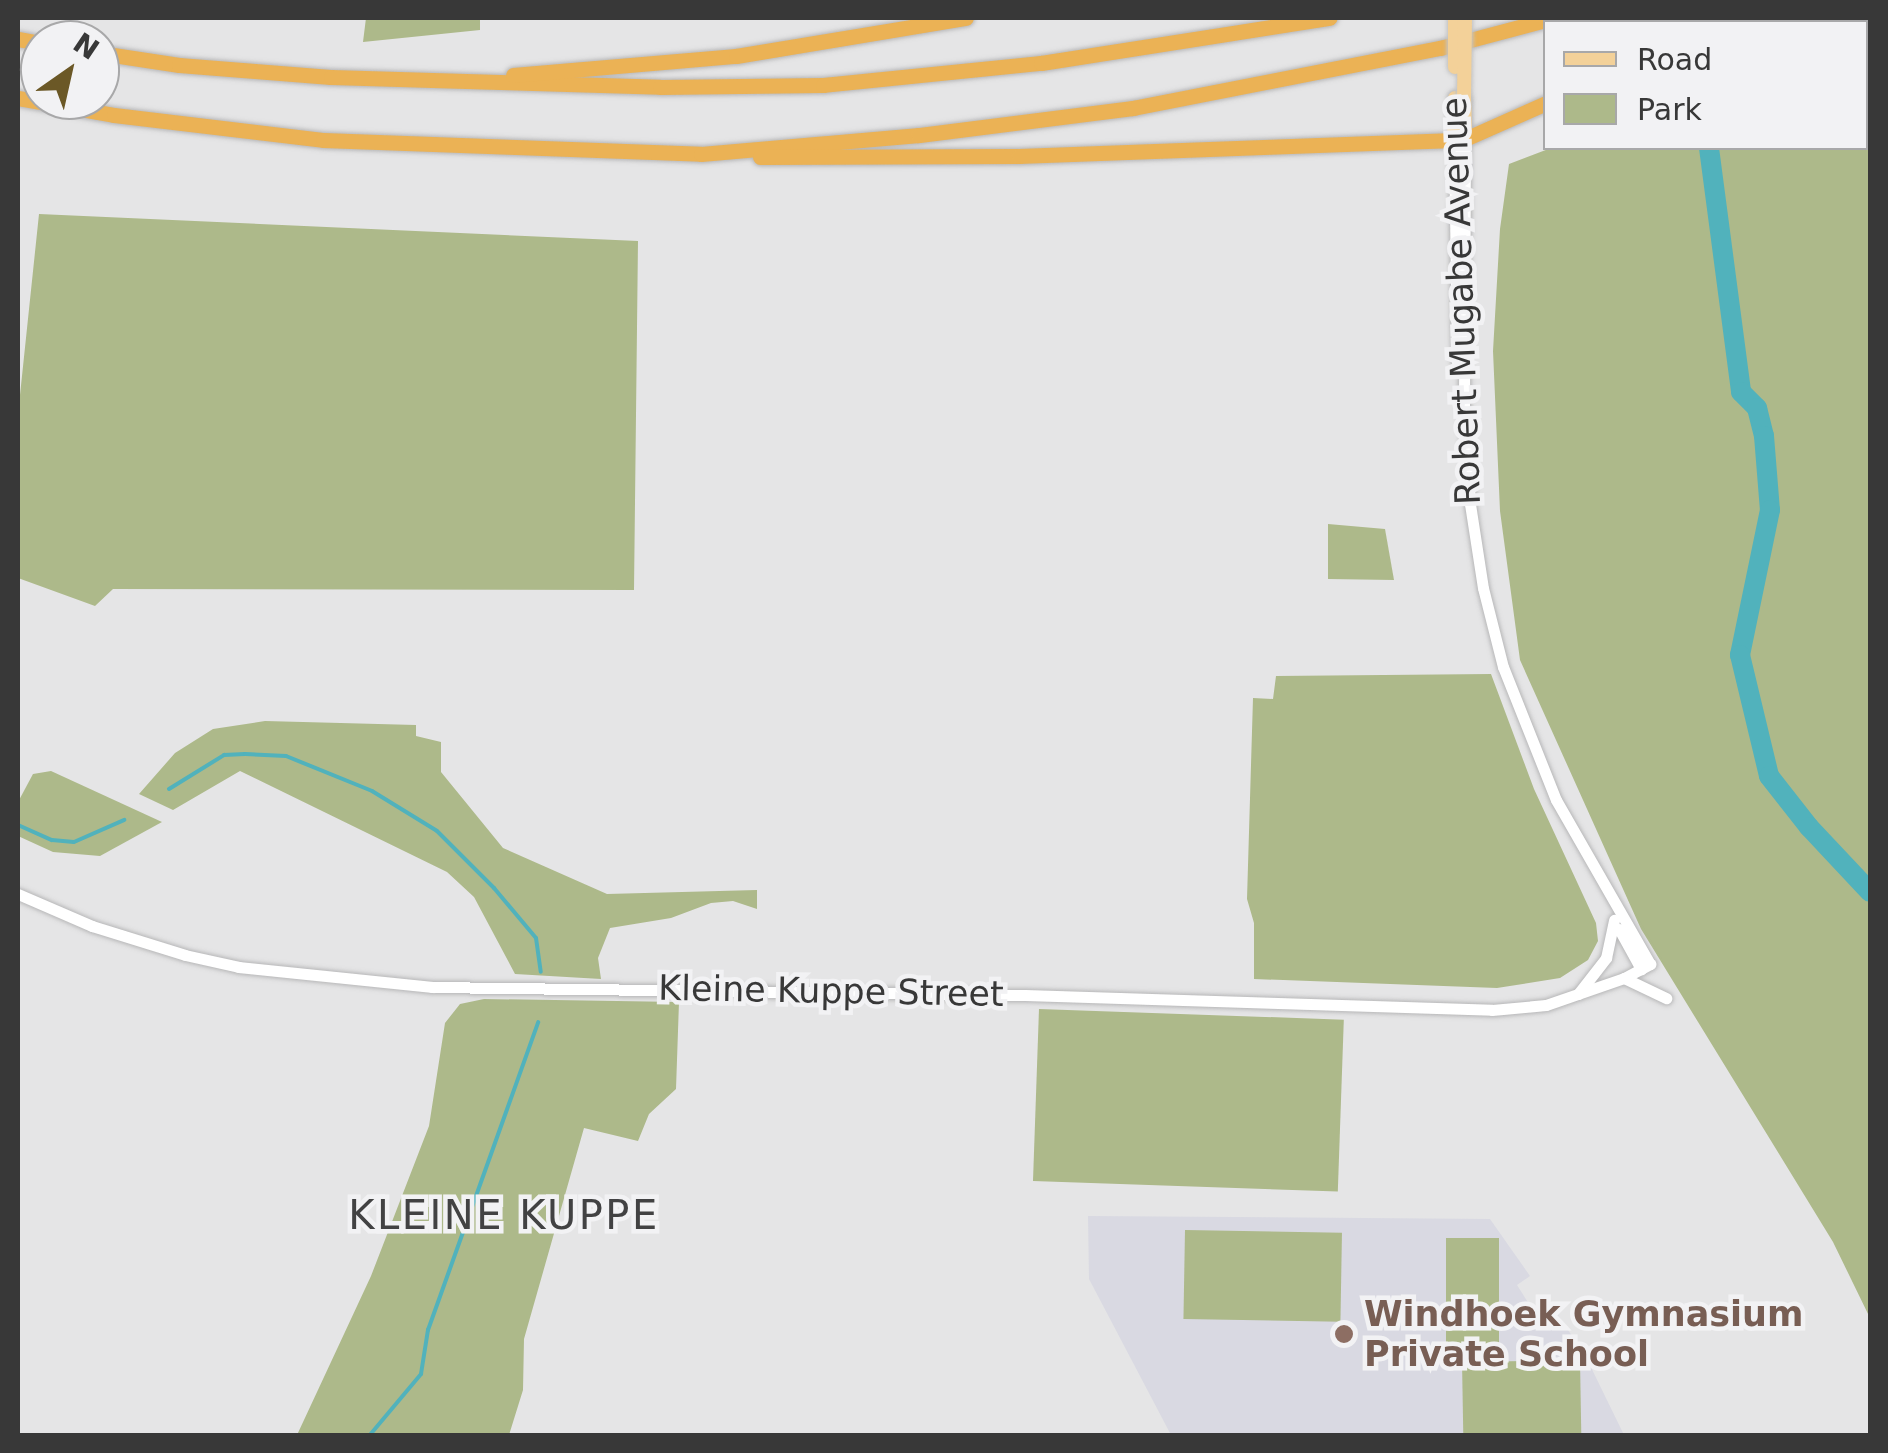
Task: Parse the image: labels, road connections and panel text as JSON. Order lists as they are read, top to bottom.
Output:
{
  "streets": {
    "main road": ["Robert Mugabe Avenue"],
    "street": ["Kleine Kuppe Street"]
  },
  "crossings": [
    ["Robert Mugabe Avenue", "Kleine Kuppe Street"]
  ],
  "districts": ["KLEINE KUPPE"],
  "places": ["Windhoek Gymnasium Private School"],
  "legend": ["Road", "Park"],
  "north": "top right"
}
